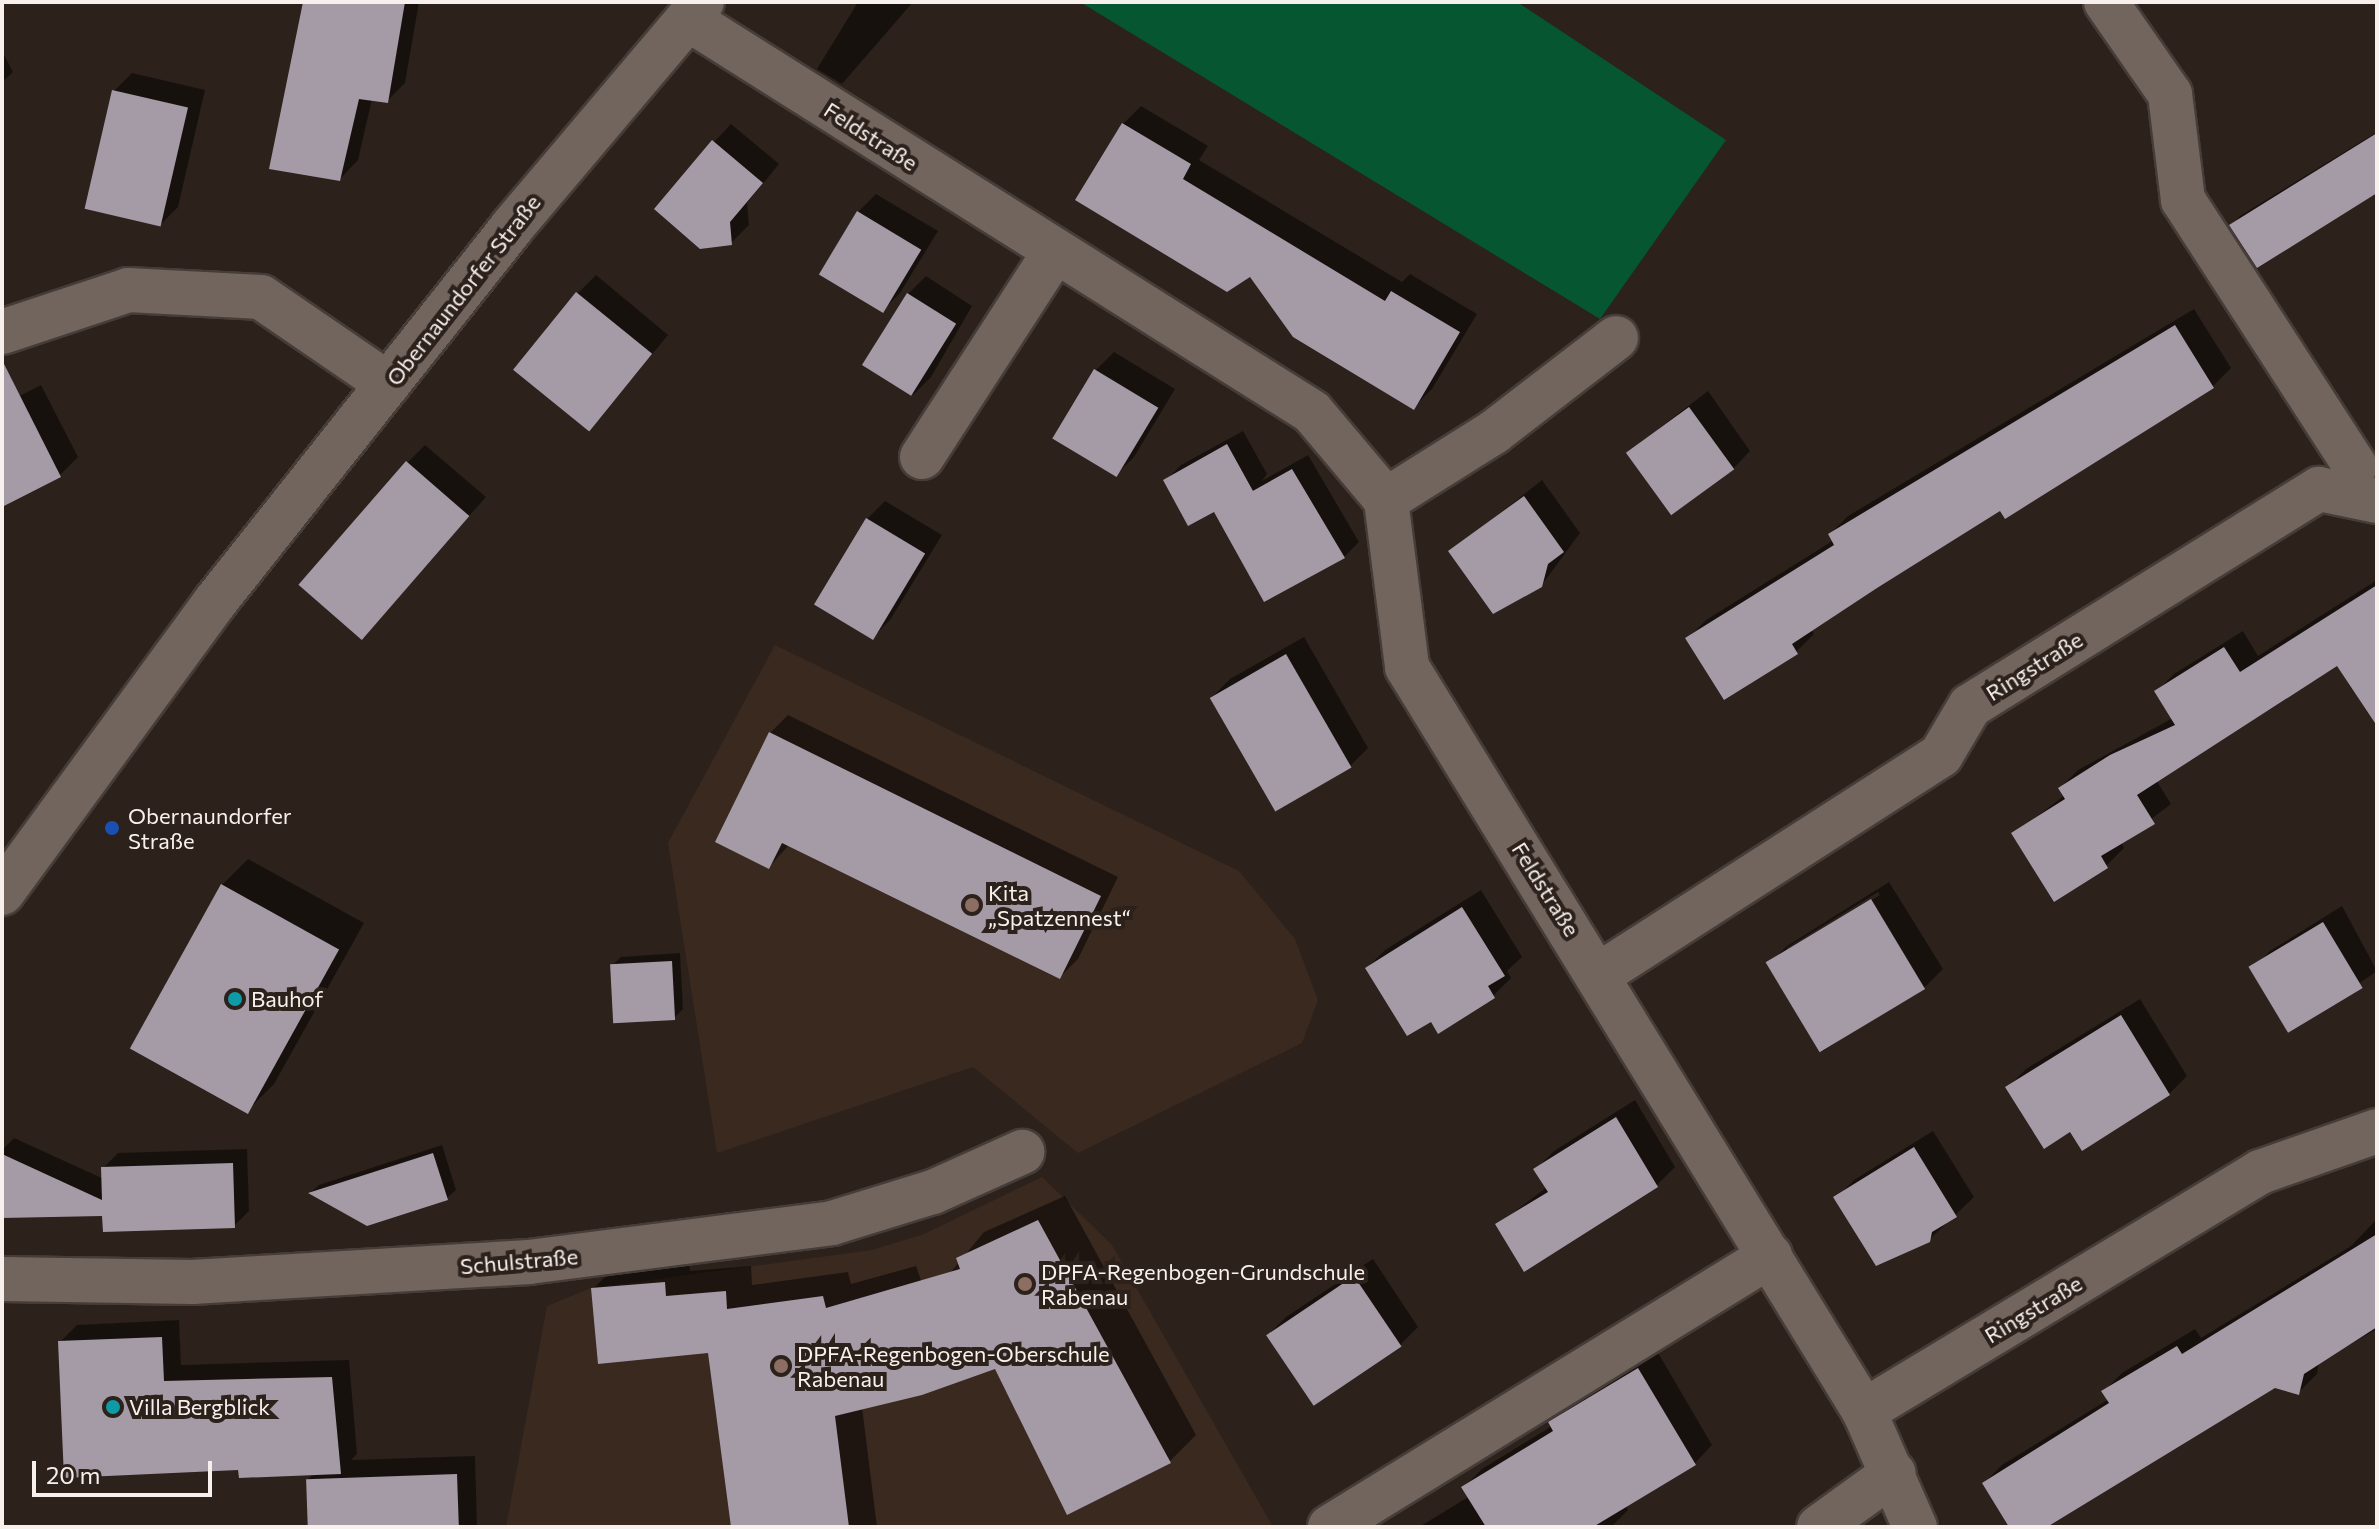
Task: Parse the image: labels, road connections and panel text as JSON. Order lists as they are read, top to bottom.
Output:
{
  "streets": {
    "street": [
      "Feldstraße",
      "Obernaundorfer Straße",
      "Ringstraße",
      "Schulstraße"
    ]
  },
  "crossings": [
    ["Feldstraße", "Obernaundorfer Straße"],
    ["Feldstraße", "Ringstraße"]
  ],
  "places": [
    "Obernaundorfer Straße",
    "Kita „Spatzennest“",
    "Bauhof",
    "DPFA-Regenbogen-Grundschule Rabenau",
    "DPFA-Regenbogen-Oberschule Rabenau",
    "Villa Bergblick"
  ],
  "scale_bar": "20 m"
}
